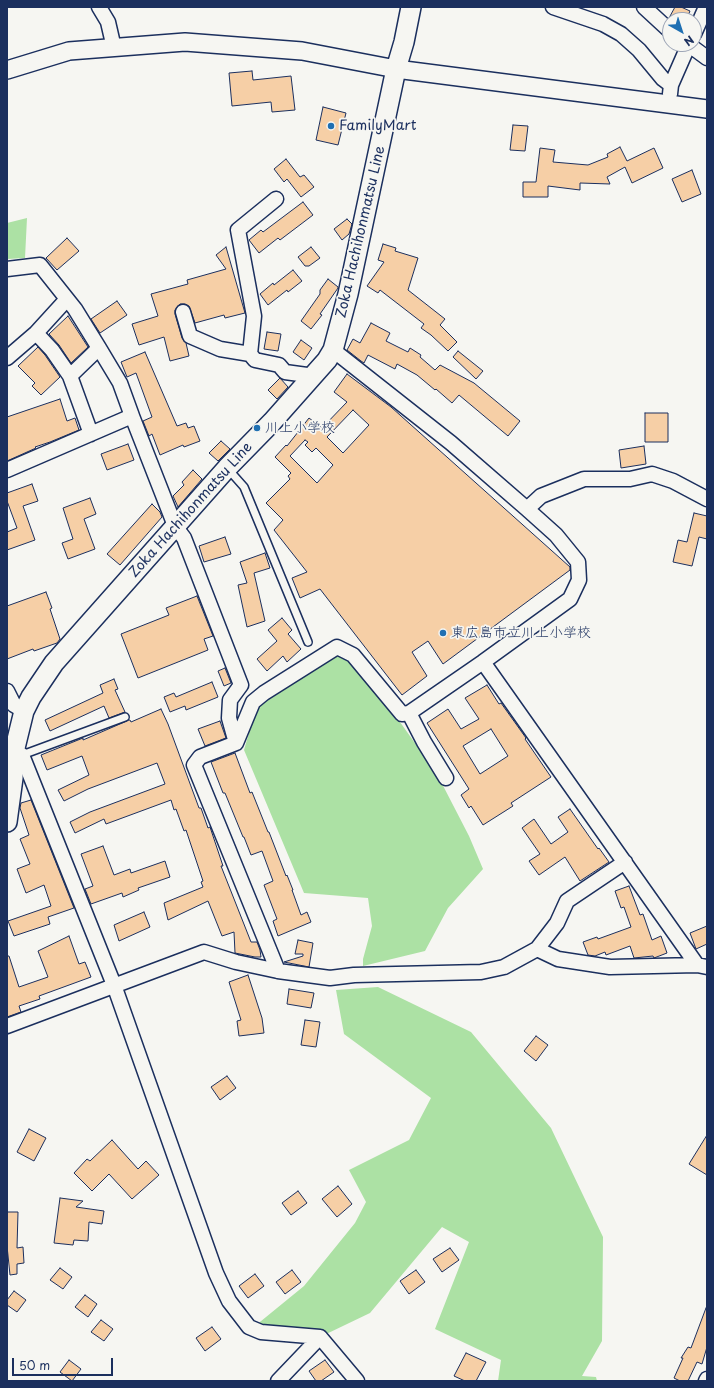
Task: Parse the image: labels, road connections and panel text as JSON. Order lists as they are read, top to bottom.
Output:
{
  "streets": {
    "main road": ["Zoka Hachihonmatsu Line"]
  },
  "places": ["FamilyMart", "川上小学校", "東広島市立川上小学校"],
  "scale_bar": "50 m",
  "north": "bottom right"
}
